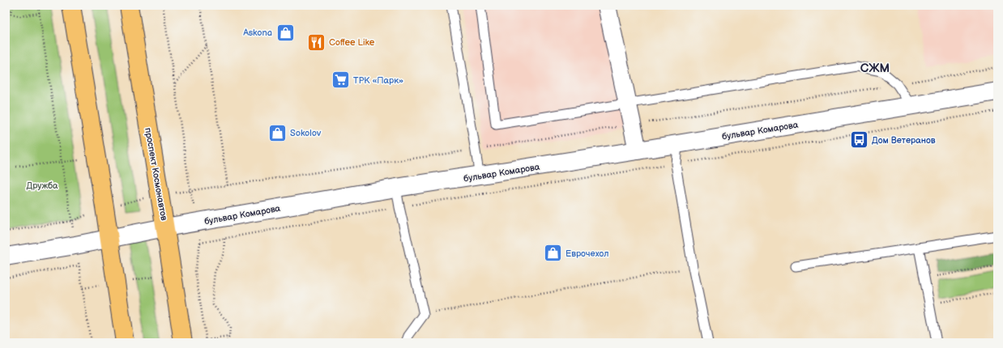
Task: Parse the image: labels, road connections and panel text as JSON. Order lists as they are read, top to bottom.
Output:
{
  "streets": {
    "main road": ["проспект Космонавтов"],
    "street": ["бульвар Комарова"]
  },
  "crossings": [
    ["бульвар Комарова", "проспект Космонавтов"]
  ],
  "districts": ["СЖМ"],
  "parks": ["Дружба"],
  "places": {
    "shop": ["Askona", "Sokolov", "Еврочехол"],
    "restaurant": ["Coffee Like"],
    "supermarket": ["ТРК «Парк»"],
    "bus stop": ["Дом Ветеранов"]
  }
}
